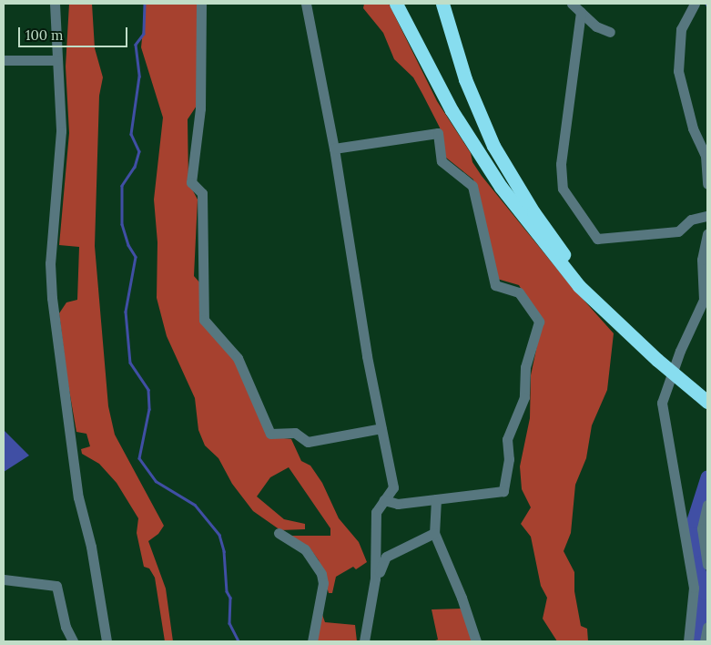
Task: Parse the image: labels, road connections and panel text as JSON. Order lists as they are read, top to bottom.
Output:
{
  "scale_bar": "100 m"
}
